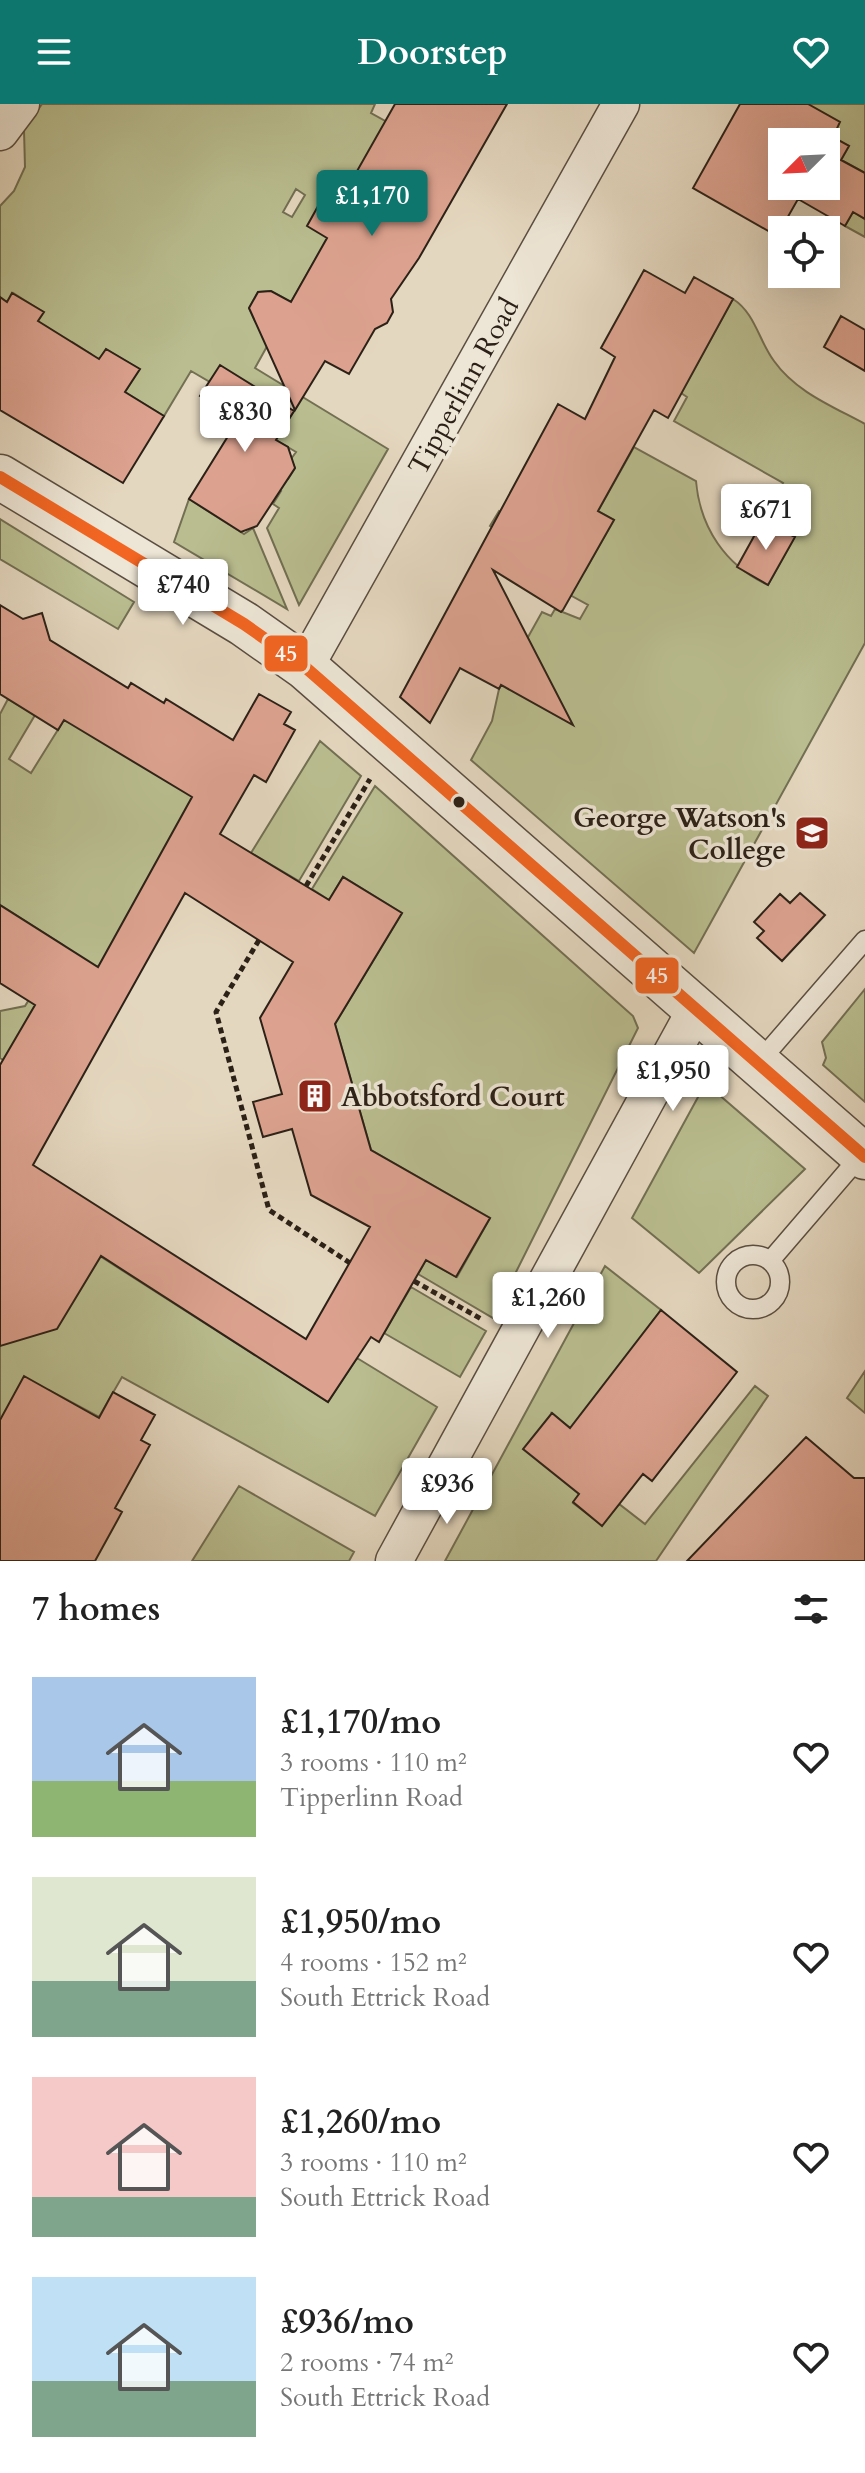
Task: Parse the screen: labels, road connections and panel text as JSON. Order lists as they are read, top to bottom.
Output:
{
  "streets": {
    "street": ["Tipperlinn Road"]
  },
  "places": {
    "school or university": ["George Watson's College"],
    "building": ["Abbotsford Court"]
  },
  "lines": ["transit line 45"],
  "north": "bottom left",
  "page": {
    "header": "Doorstep",
    "price": [
      "£1,170",
      "£830",
      "£671",
      "£740",
      "£1,950",
      "£1,260",
      "£936"
    ],
    "heading": "7 homes",
    "list": [
      {
        "name": "£1,170/mo",
        "note": "3 rooms · 110 m² · Tipperlinn Road"
      },
      {
        "name": "£1,950/mo",
        "note": "4 rooms · 152 m² · South Ettrick Road"
      },
      {
        "name": "£1,260/mo",
        "note": "3 rooms · 110 m² · South Ettrick Road"
      },
      {
        "name": "£936/mo",
        "note": "2 rooms · 74 m² · South Ettrick Road"
      }
    ]
  }
}
